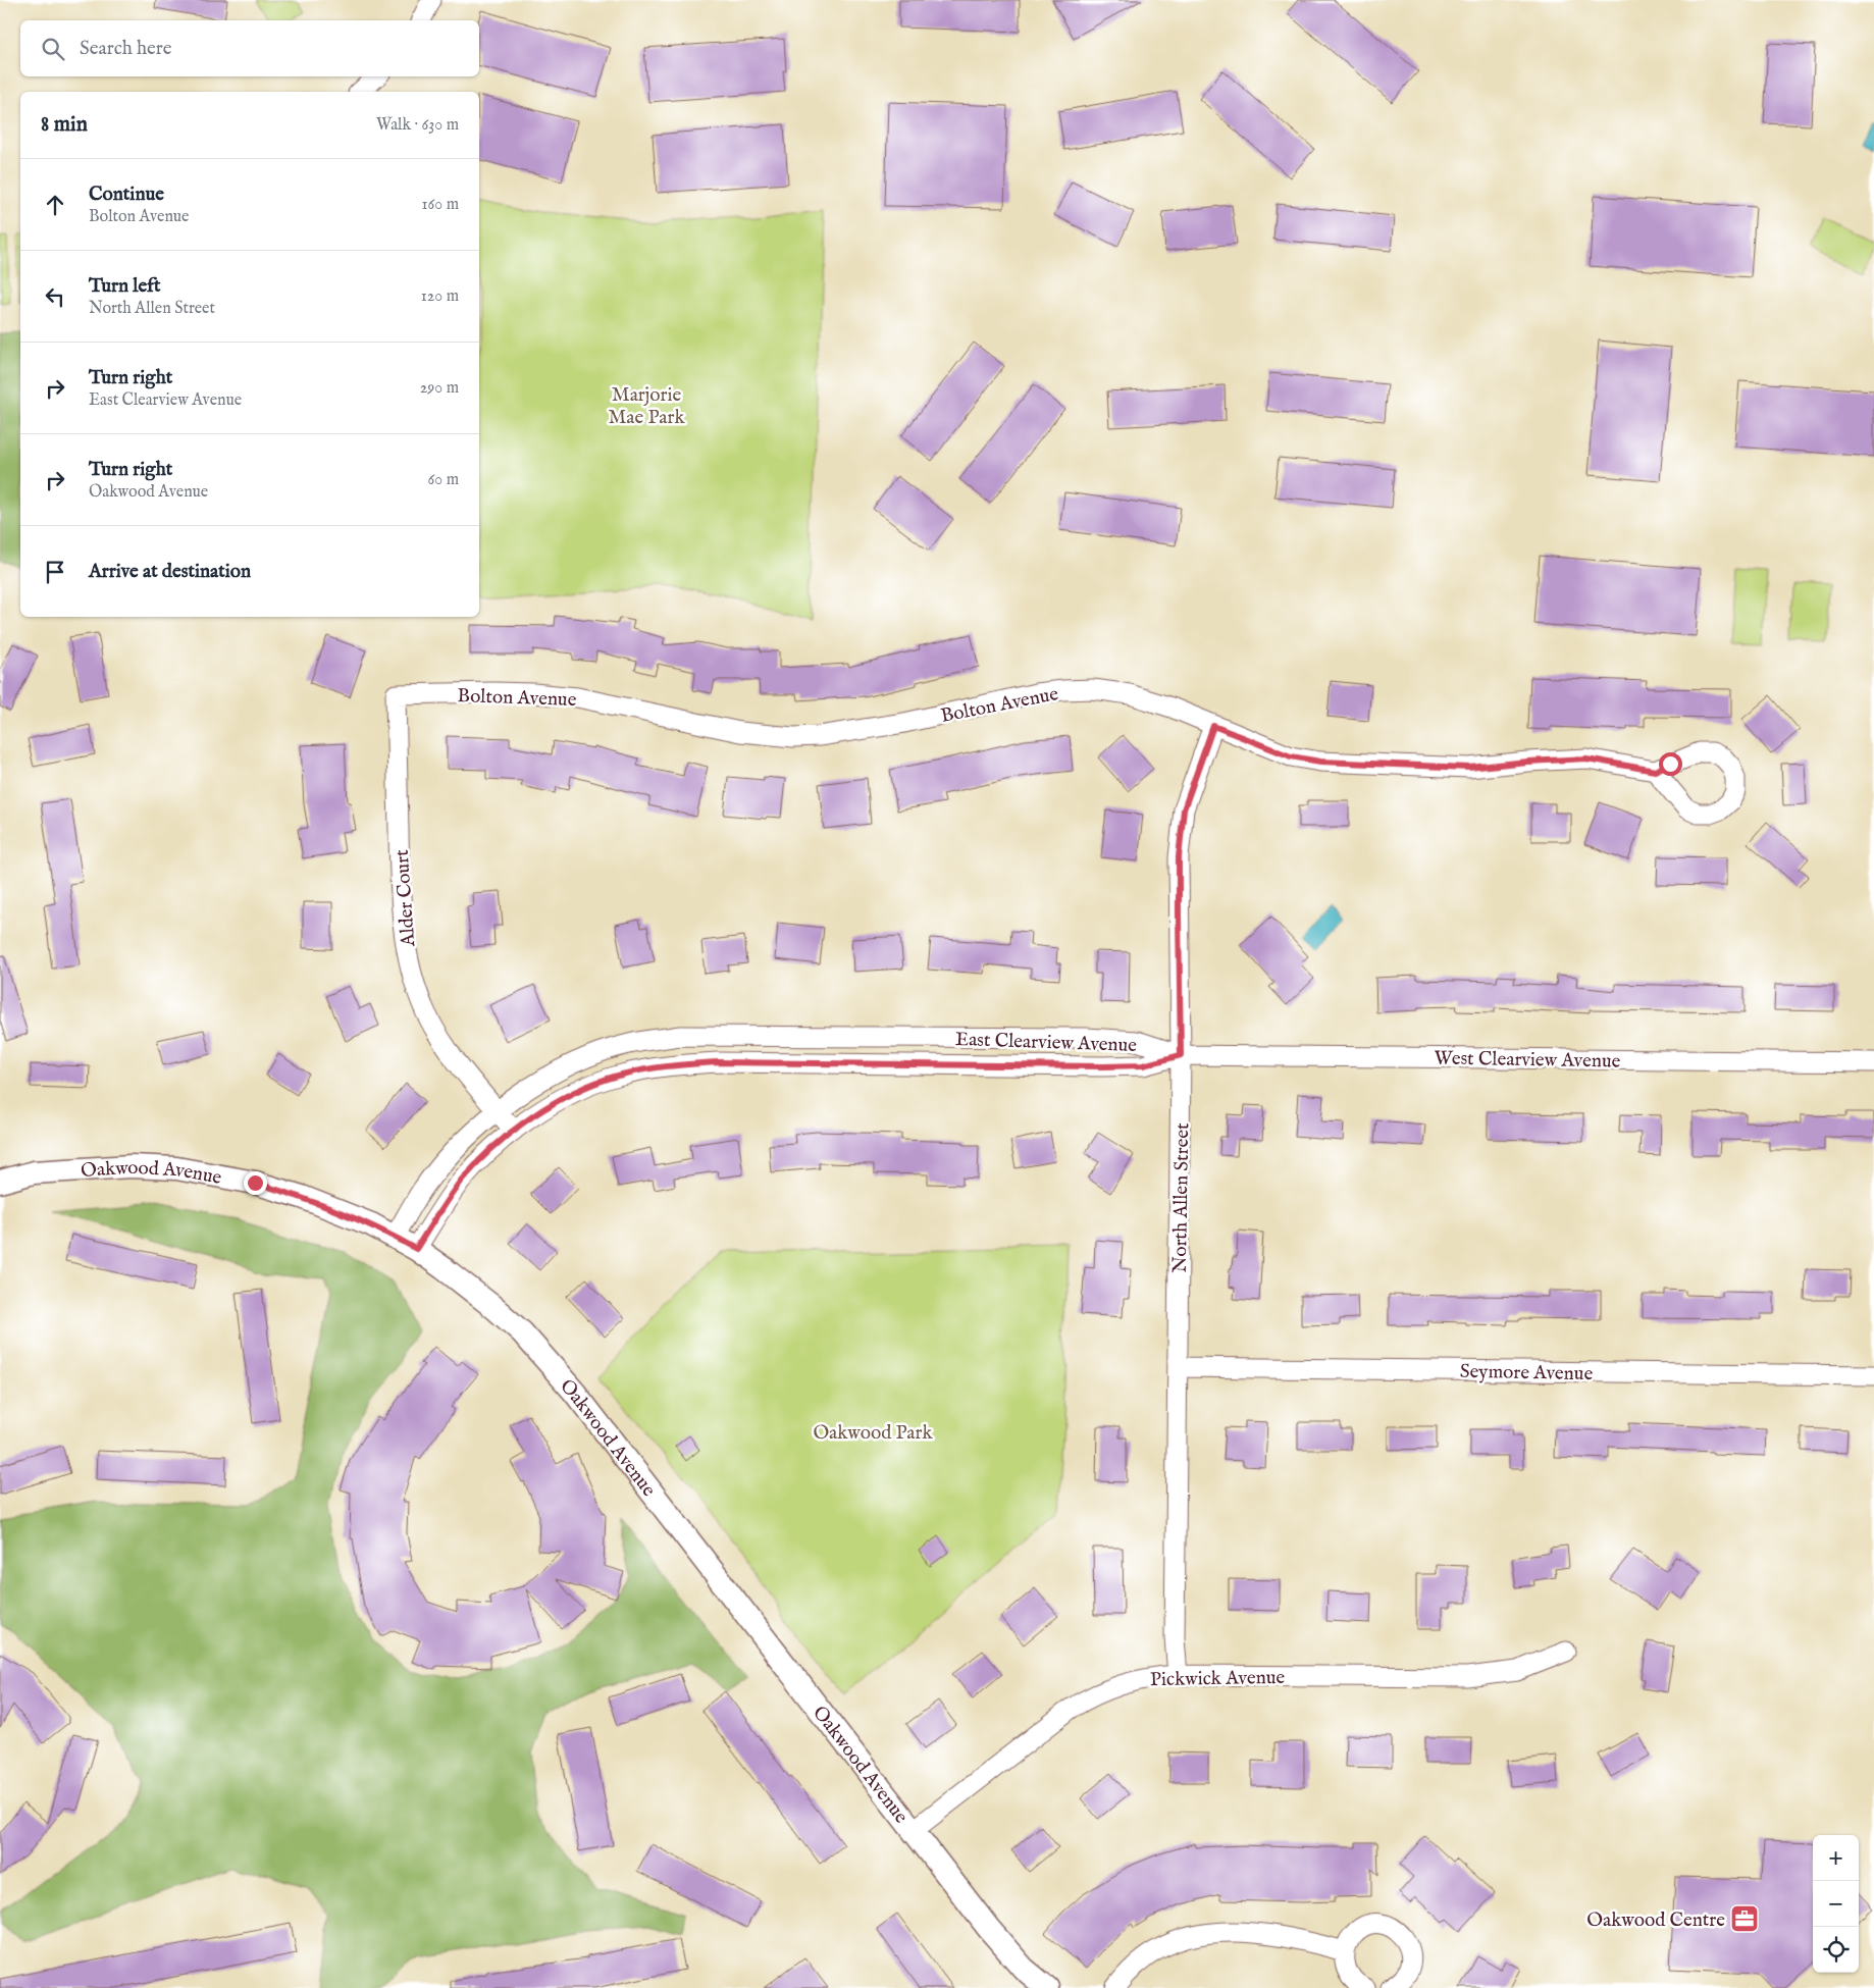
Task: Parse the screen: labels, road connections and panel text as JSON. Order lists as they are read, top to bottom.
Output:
{
  "streets": {
    "street": [
      "Bolton Avenue",
      "Alder Court",
      "East Clearview Avenue",
      "West Clearview Avenue",
      "Oakwood Avenue",
      "North Allen Street",
      "Seymore Avenue",
      "Pickwick Avenue"
    ]
  },
  "crossings": [
    ["Bolton Avenue", "Alder Court"],
    ["Bolton Avenue", "North Allen Street"],
    ["Alder Court", "East Clearview Avenue"],
    ["East Clearview Avenue", "West Clearview Avenue"],
    ["East Clearview Avenue", "Oakwood Avenue"],
    ["East Clearview Avenue", "North Allen Street"],
    ["West Clearview Avenue", "North Allen Street"],
    ["Oakwood Avenue", "Pickwick Avenue"],
    ["North Allen Street", "Seymore Avenue"],
    ["North Allen Street", "Pickwick Avenue"]
  ],
  "parks": ["Marjorie Mae Park", "Oakwood Park"],
  "places": {
    "office": ["Oakwood Centre"]
  },
  "page": {
    "search": "Search here",
    "heading": ["8 min", "Walk · 630 m"],
    "list": [
      ["Continue", "Bolton Avenue", "160 m"],
      ["Turn left", "North Allen Street", "120 m"],
      ["Turn right", "East Clearview Avenue", "290 m"],
      ["Turn right", "Oakwood Avenue", "60 m"],
      "Arrive at destination"
    ],
    "map_buttons": ["+", "−"]
  }
}
